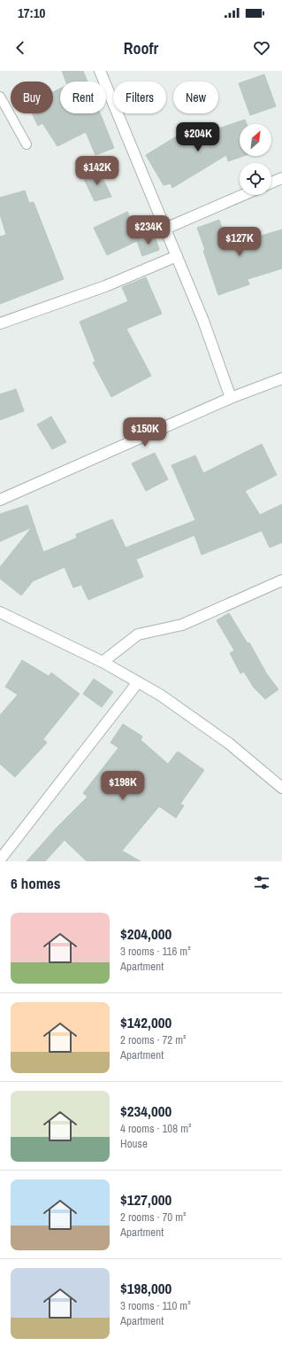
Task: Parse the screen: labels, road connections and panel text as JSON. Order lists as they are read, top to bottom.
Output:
{
  "north": "top right",
  "page": {
    "status": "17:10",
    "header": "Roofr",
    "chip": [
      "Buy",
      "Rent",
      "Filters",
      "New"
    ],
    "price": [
      "$204K",
      "$142K",
      "$234K",
      "$127K",
      "$150K",
      "$198K"
    ],
    "heading": "6 homes",
    "list": [
      {
        "name": "$204,000",
        "note": "3 rooms · 116 m² · Apartment"
      },
      {
        "name": "$142,000",
        "note": "2 rooms · 72 m² · Apartment"
      },
      {
        "name": "$234,000",
        "note": "4 rooms · 108 m² · House"
      },
      {
        "name": "$127,000",
        "note": "2 rooms · 70 m² · Apartment"
      },
      {
        "name": "$198,000",
        "note": "3 rooms · 110 m² · Apartment"
      }
    ]
  }
}
